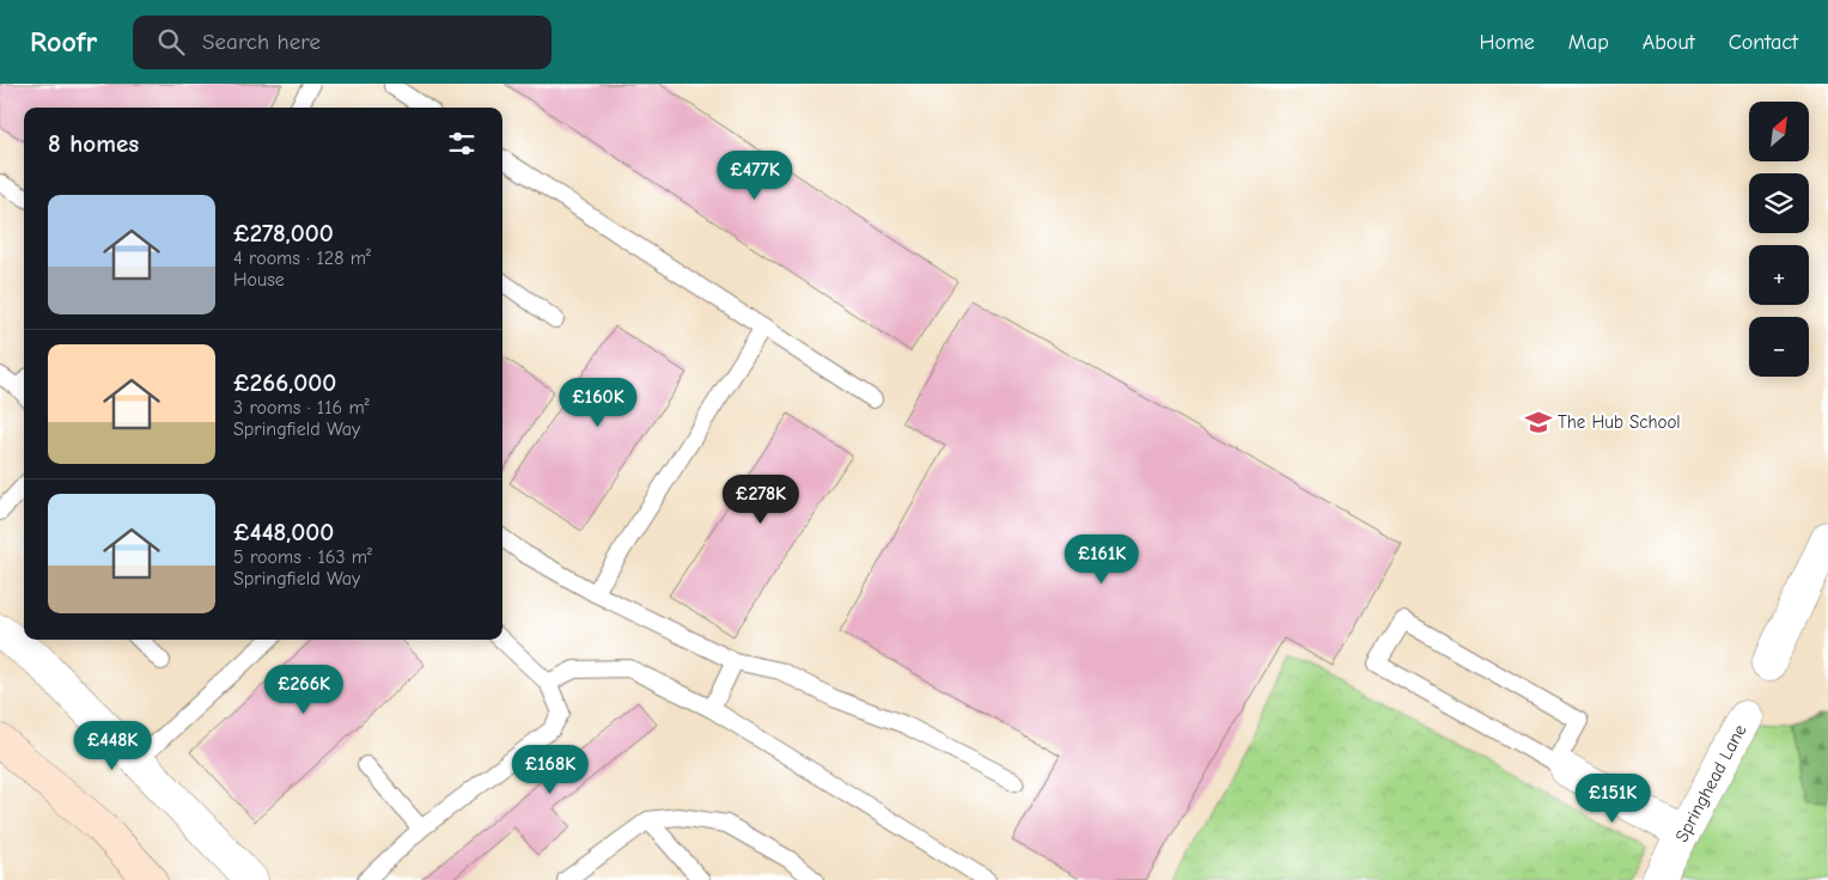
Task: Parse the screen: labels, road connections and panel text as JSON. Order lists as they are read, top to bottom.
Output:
{
  "streets": {
    "street": ["Springhead Lane"]
  },
  "places": {
    "school or university": ["The Hub School"]
  },
  "north": "top right",
  "page": {
    "header": "Roofr",
    "search": "Search here",
    "nav": [
      "Home",
      "Map",
      "About",
      "Contact"
    ],
    "map_buttons": ["+", "−"],
    "heading": "8 homes",
    "price": [
      "£477K",
      "£160K",
      "£278K",
      "£161K",
      "£266K",
      "£448K",
      "£168K",
      "£151K"
    ],
    "list": [
      {
        "name": "£278,000",
        "note": "4 rooms · 128 m² · House"
      },
      {
        "name": "£266,000",
        "note": "3 rooms · 116 m² · Springfield Way"
      },
      {
        "name": "£448,000",
        "note": "5 rooms · 163 m² · Springfield Way"
      }
    ]
  }
}
